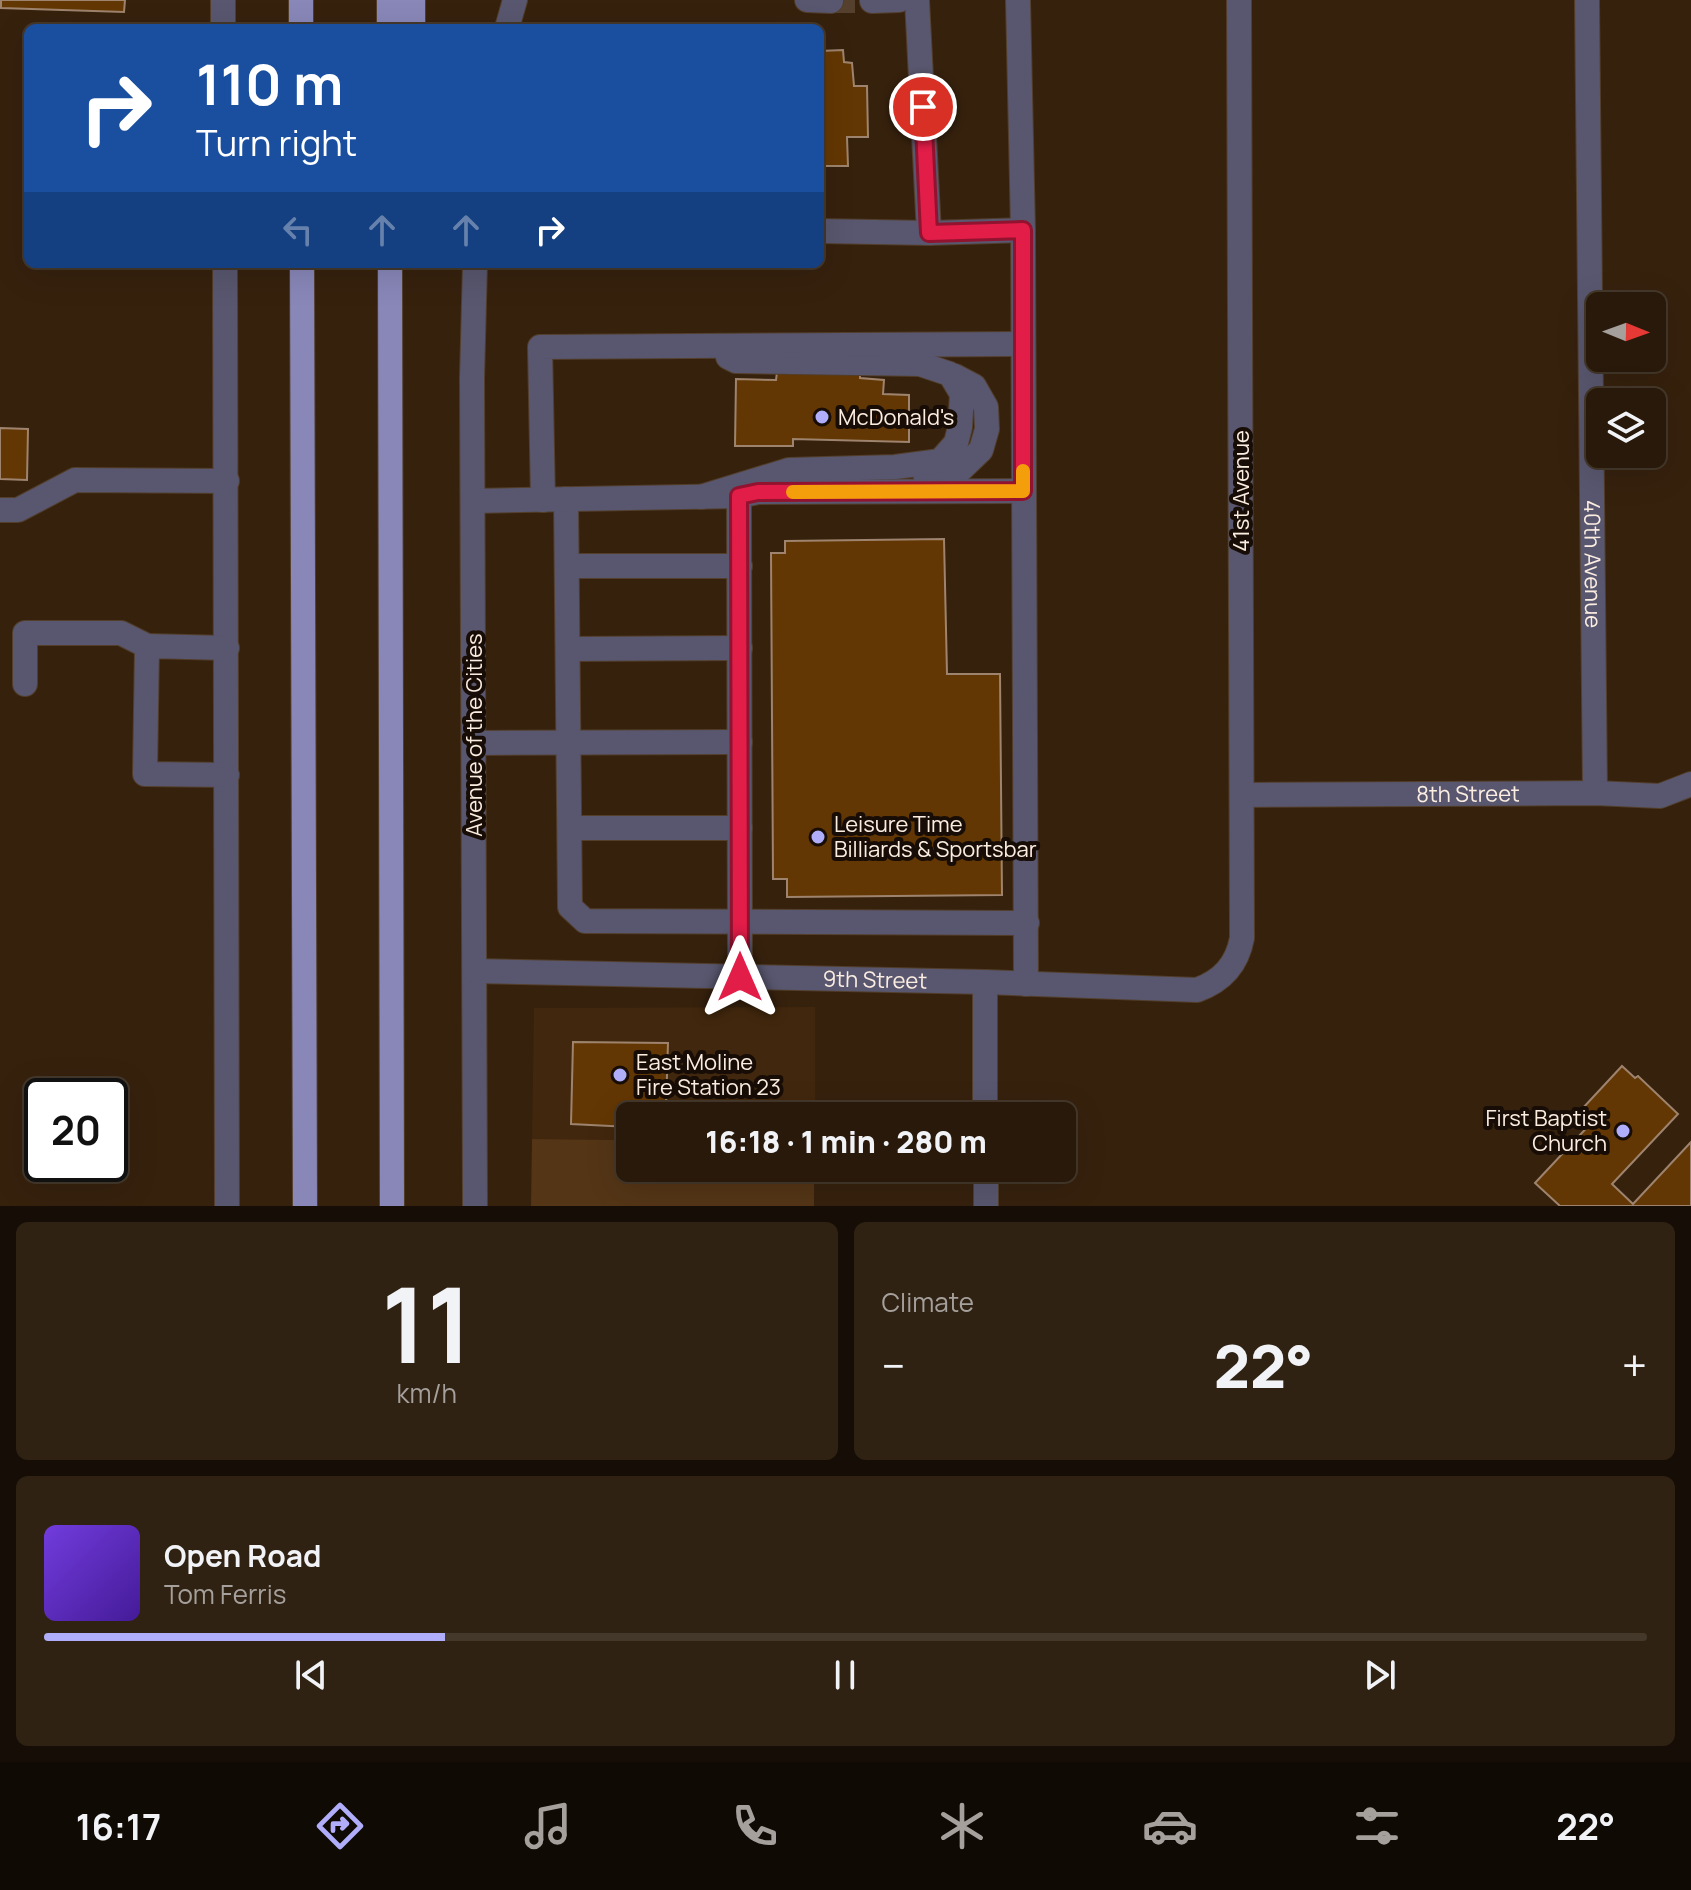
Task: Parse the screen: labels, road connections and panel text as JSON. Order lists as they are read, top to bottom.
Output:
{
  "streets": {
    "street": [
      "41st Avenue",
      "40th Avenue",
      "Avenue of the Cities",
      "8th Street",
      "9th Street"
    ]
  },
  "crossings": [
    ["41st Avenue", "8th Street"],
    ["41st Avenue", "9th Street"],
    ["40th Avenue", "8th Street"],
    ["Avenue of the Cities", "9th Street"]
  ],
  "places": [
    "McDonald's",
    "Leisure Time Billiards & Sportsbar",
    "East Moline Fire Station 23",
    "First Baptist Church"
  ],
  "north": "right",
  "page": {
    "turn": ["110 m", "Turn right"],
    "limit": "20",
    "trip": "16:18 · 1 min · 280 m",
    "tile": [
      ["11", "km/h"],
      "Climate"
    ],
    "heat": ["−", "22°", "+"],
    "song": ["Open Road", "Tom Ferris"],
    "tabs": ["16:17", "22°"]
  }
}
